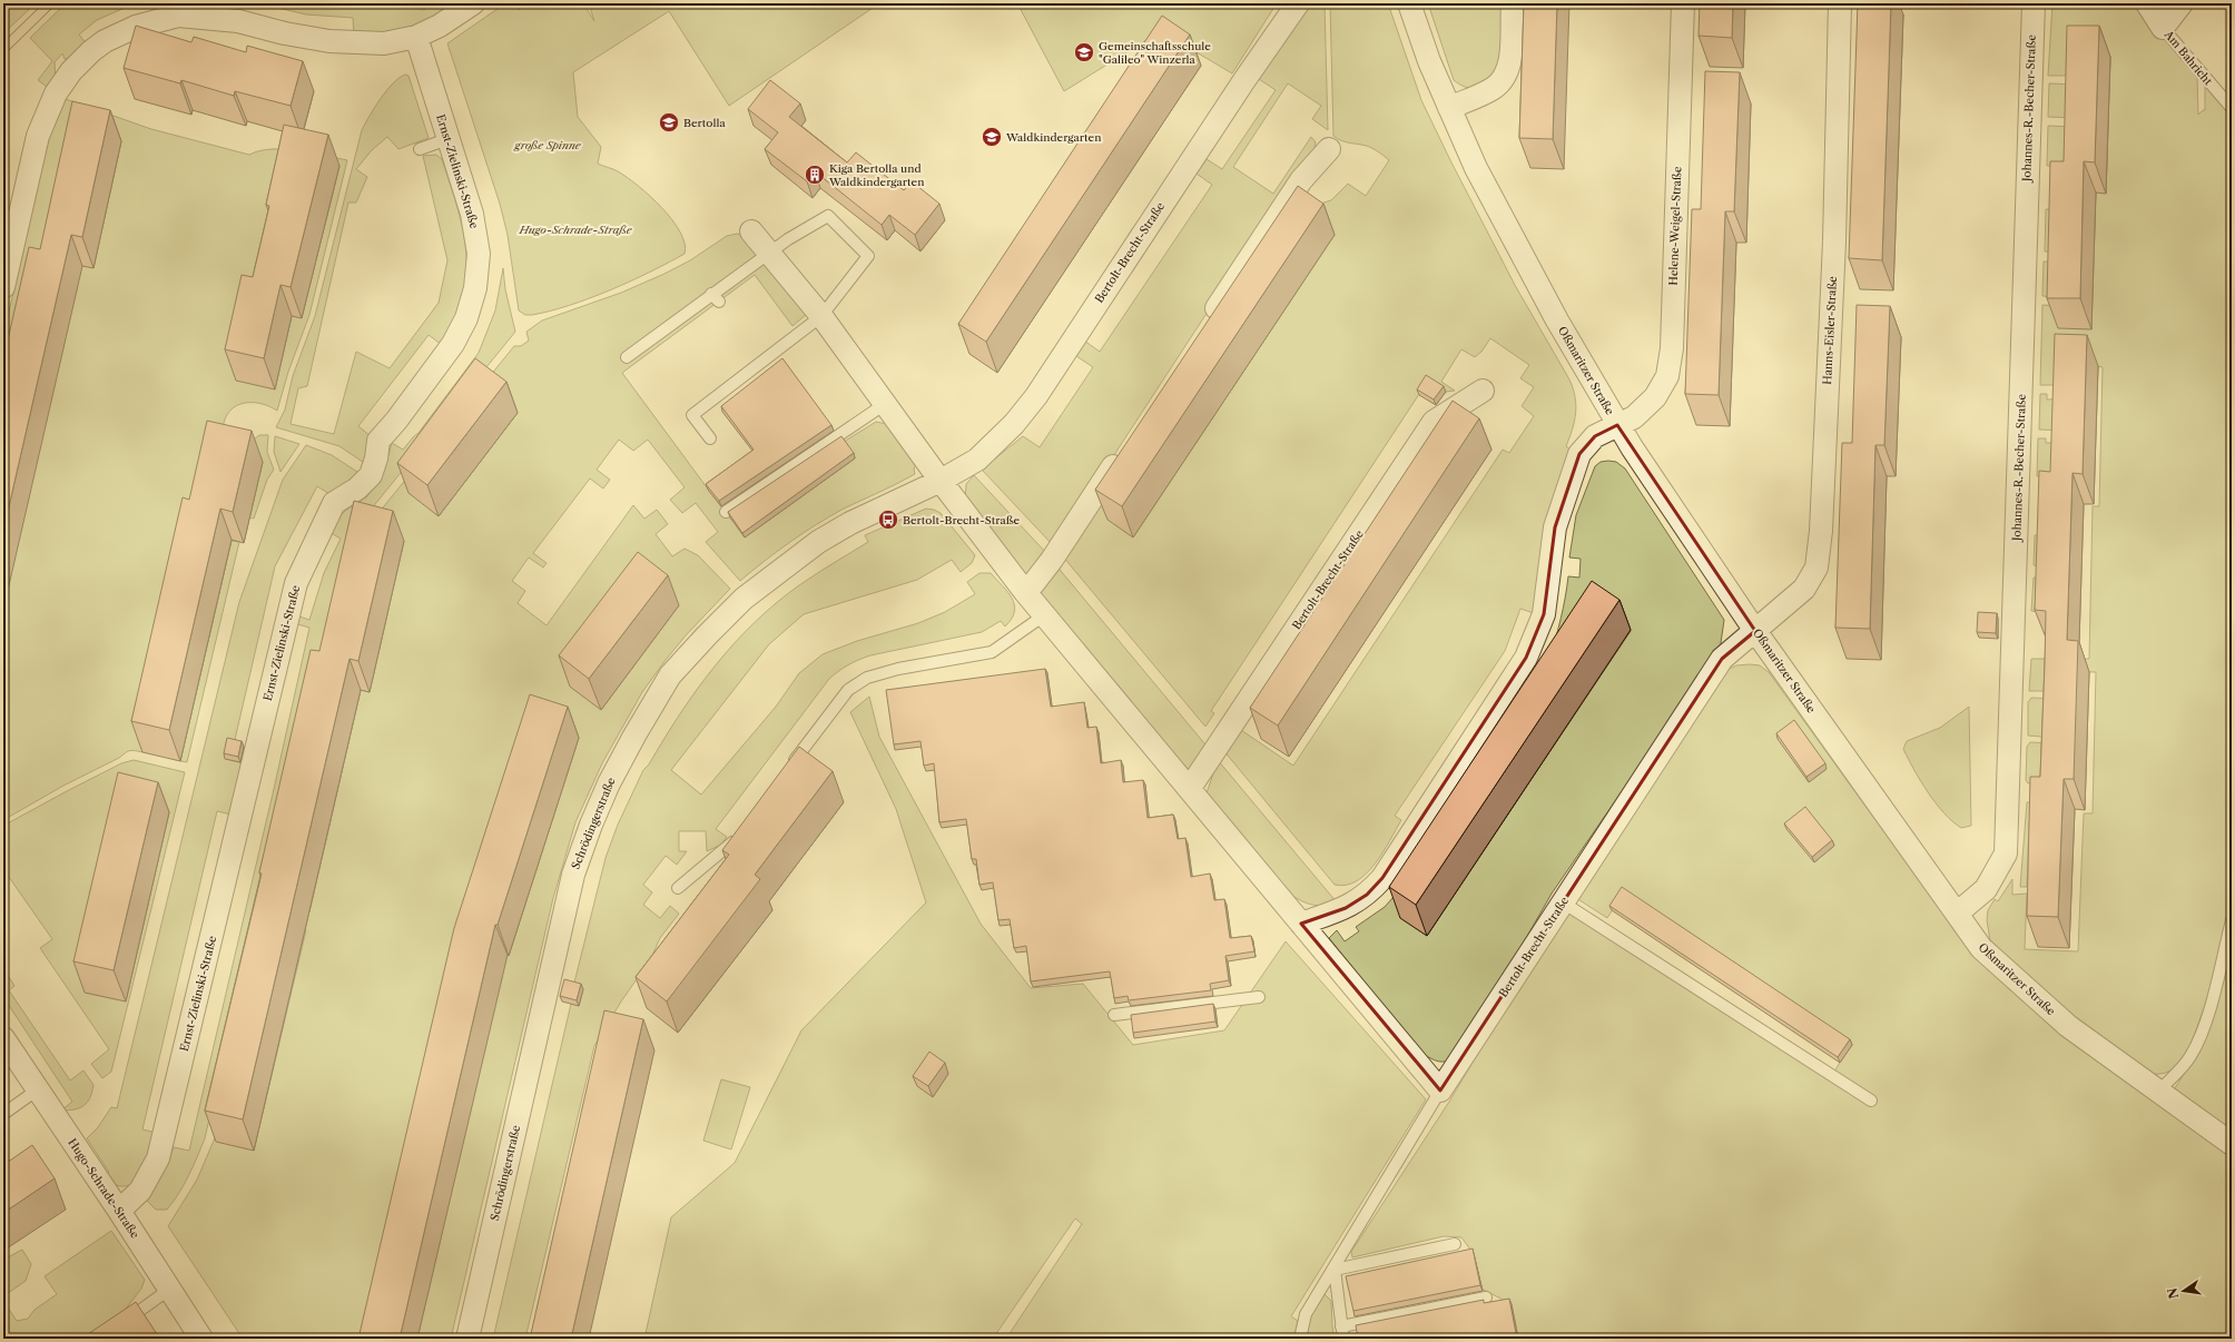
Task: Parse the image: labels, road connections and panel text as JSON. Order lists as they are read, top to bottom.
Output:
{
  "streets": {
    "street": [
      "Am Bahricht",
      "Johannes-R.-Becher-Straße",
      "Ernst-Zielinski-Straße",
      "Helene-Weigel-Straße",
      "Bertolt-Brecht-Straße",
      "Hanns-Eisler-Straße",
      "Oßmaritzer Straße",
      "Schrödingerstraße",
      "Hugo-Schrade-Straße"
    ]
  },
  "crossings": [
    ["Johannes-R.-Becher-Straße", "Oßmaritzer Straße"],
    ["Ernst-Zielinski-Straße", "Hugo-Schrade-Straße"],
    ["Helene-Weigel-Straße", "Oßmaritzer Straße"],
    ["Bertolt-Brecht-Straße", "Hanns-Eisler-Straße"],
    ["Bertolt-Brecht-Straße", "Oßmaritzer Straße"],
    ["Bertolt-Brecht-Straße", "Schrödingerstraße"],
    ["Hanns-Eisler-Straße", "Oßmaritzer Straße"]
  ],
  "parks": ["große Spinne", "Hugo-Schrade-Straße"],
  "places": {
    "school or university": ["Gemeinschaftsschule \"Galileo\" Winzerla", "Bertolla", "Waldkindergarten"],
    "building": ["Kiga Bertolla und Waldkindergarten"],
    "bus stop": ["Bertolt-Brecht-Straße"]
  },
  "north": "left"
}
